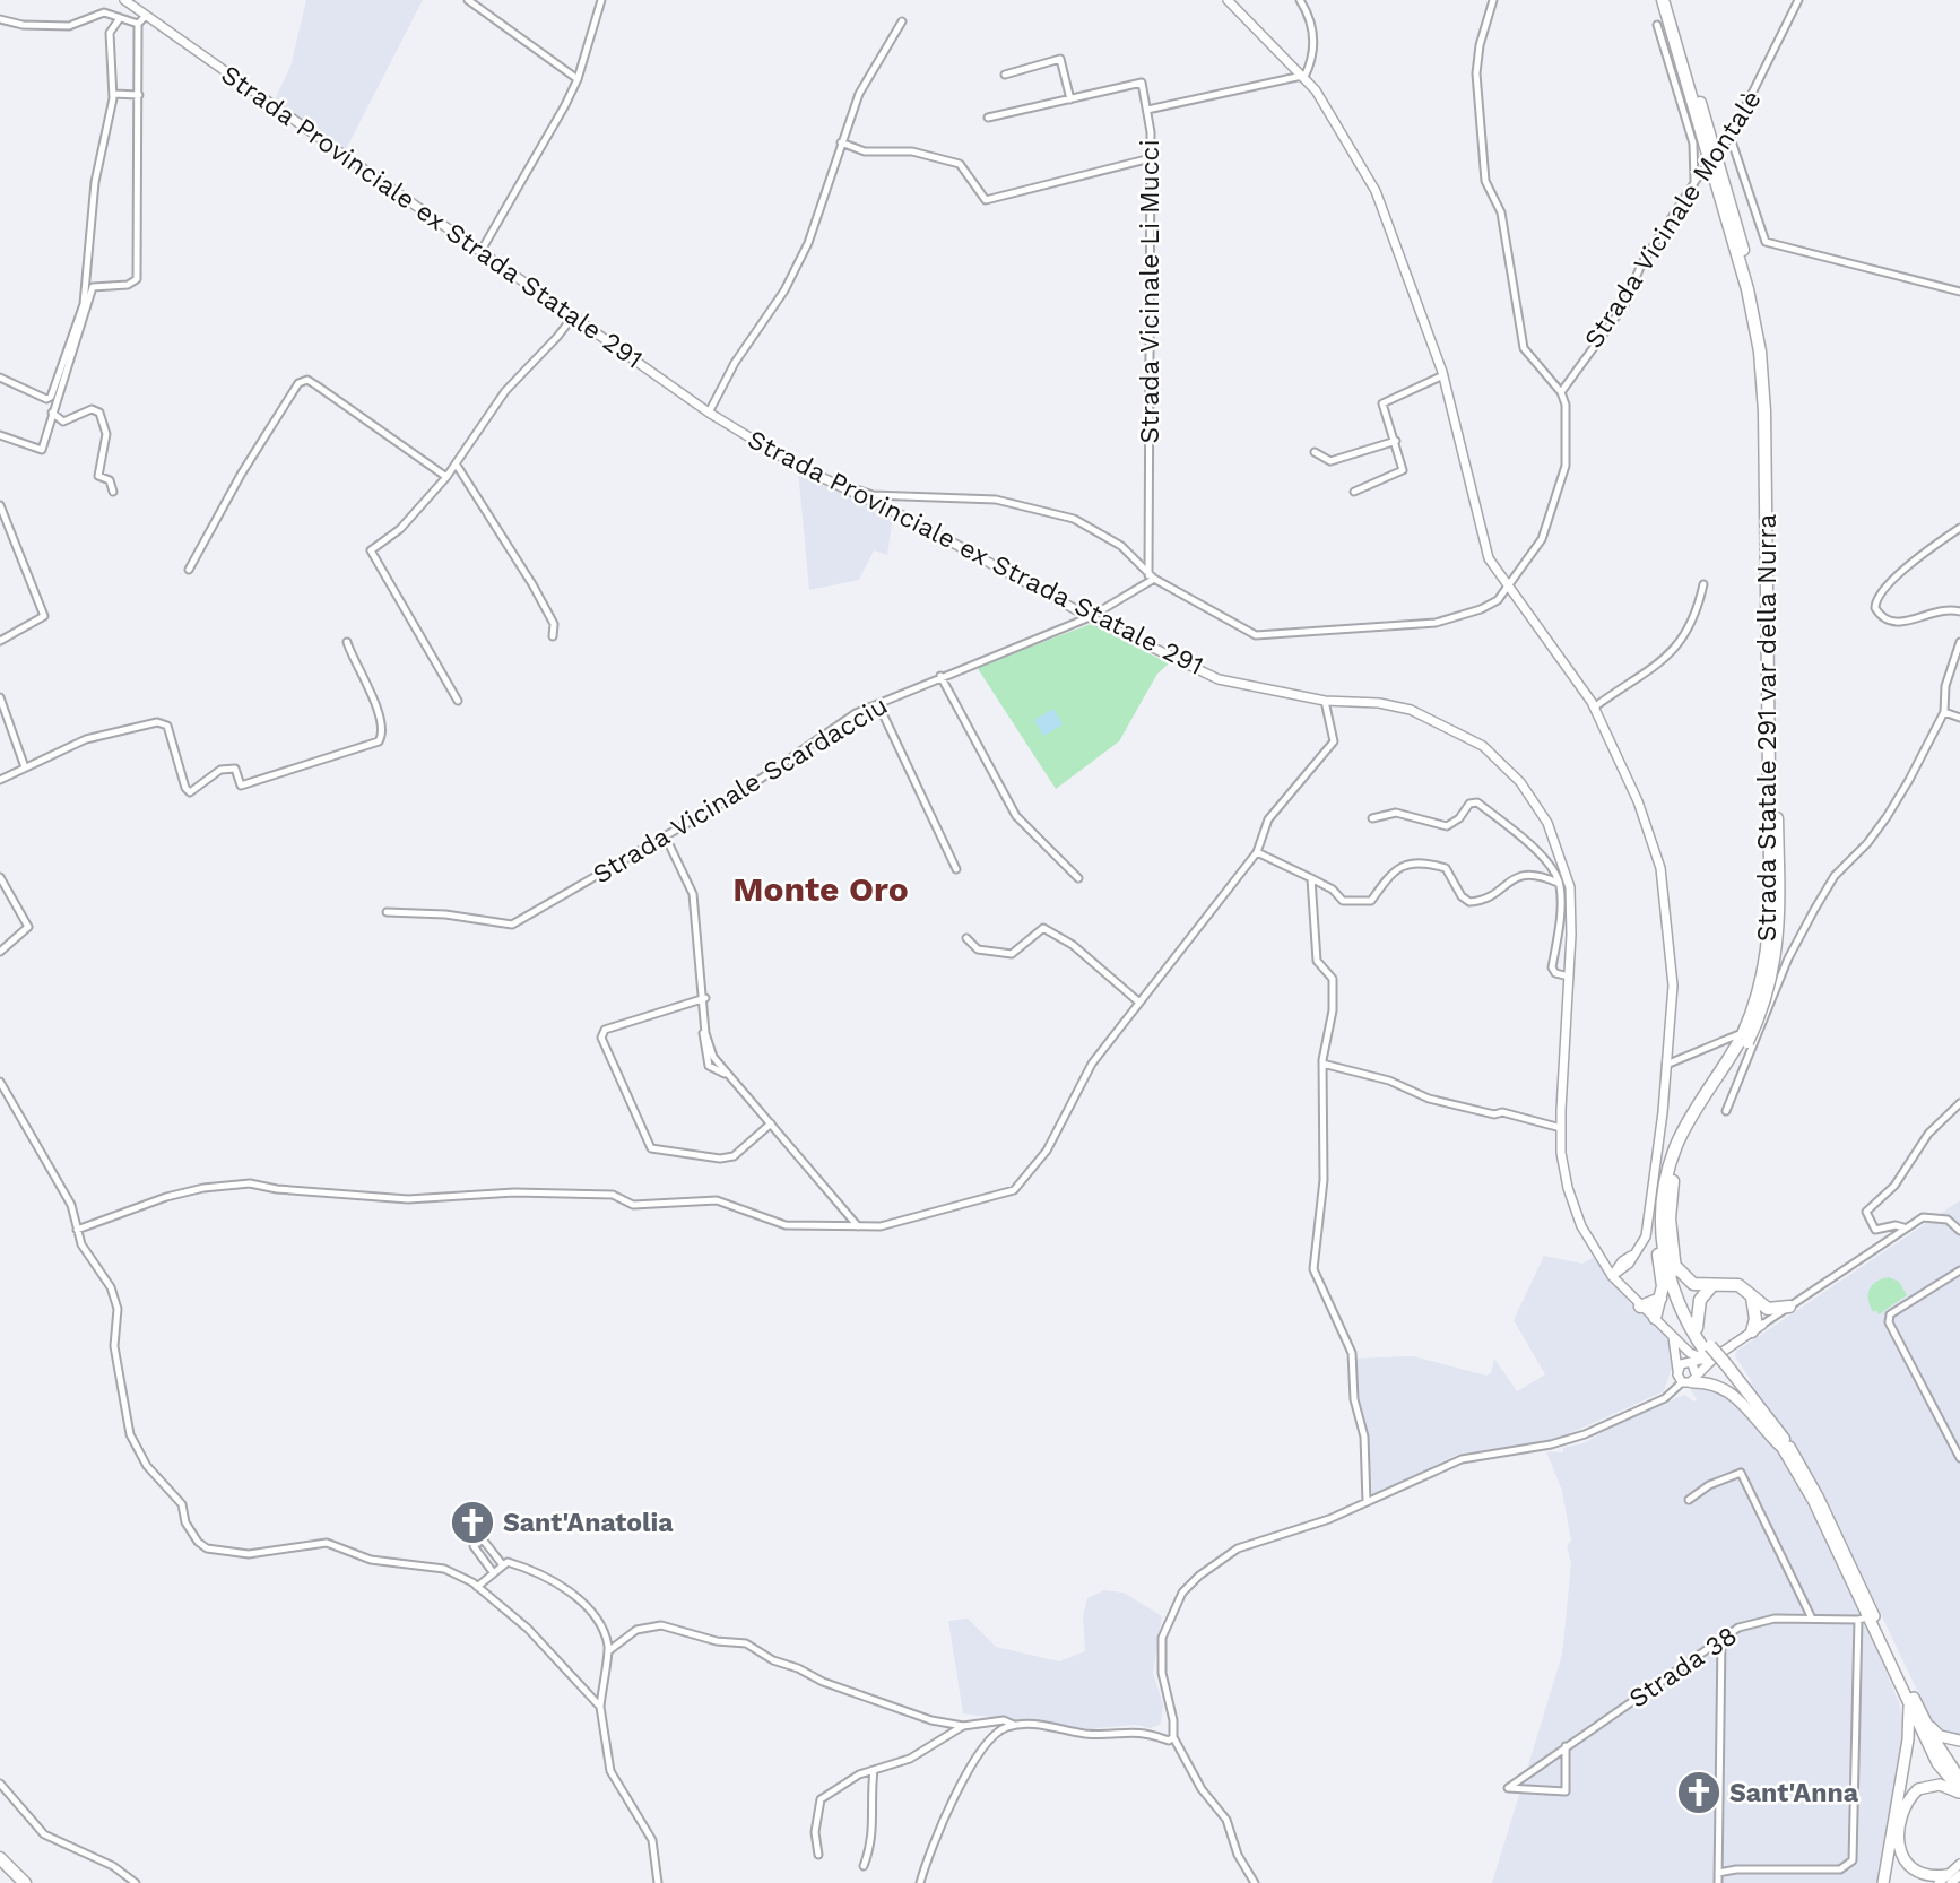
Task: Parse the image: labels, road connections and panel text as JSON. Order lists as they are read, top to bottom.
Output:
{
  "streets": {
    "highway": ["Strada Statale 291 var della Nurra"],
    "street": [
      "Strada Provinciale ex Strada Statale 291",
      "Strada Vicinale Montalè",
      "Strada Vicinale Li Mucci",
      "Strada Vicinale Scardacciu",
      "Strada 38"
    ]
  },
  "crossings": [
    ["Strada Provinciale ex Strada Statale 291", "Strada Vicinale Scardacciu"],
    ["Strada Vicinale Li Mucci", "Strada Vicinale Scardacciu"],
    ["Strada Statale 291 var della Nurra", "Strada 38"]
  ],
  "districts": ["Monte Oro"],
  "places": {
    "church": ["Sant'Anatolia", "Sant'Anna"]
  }
}
